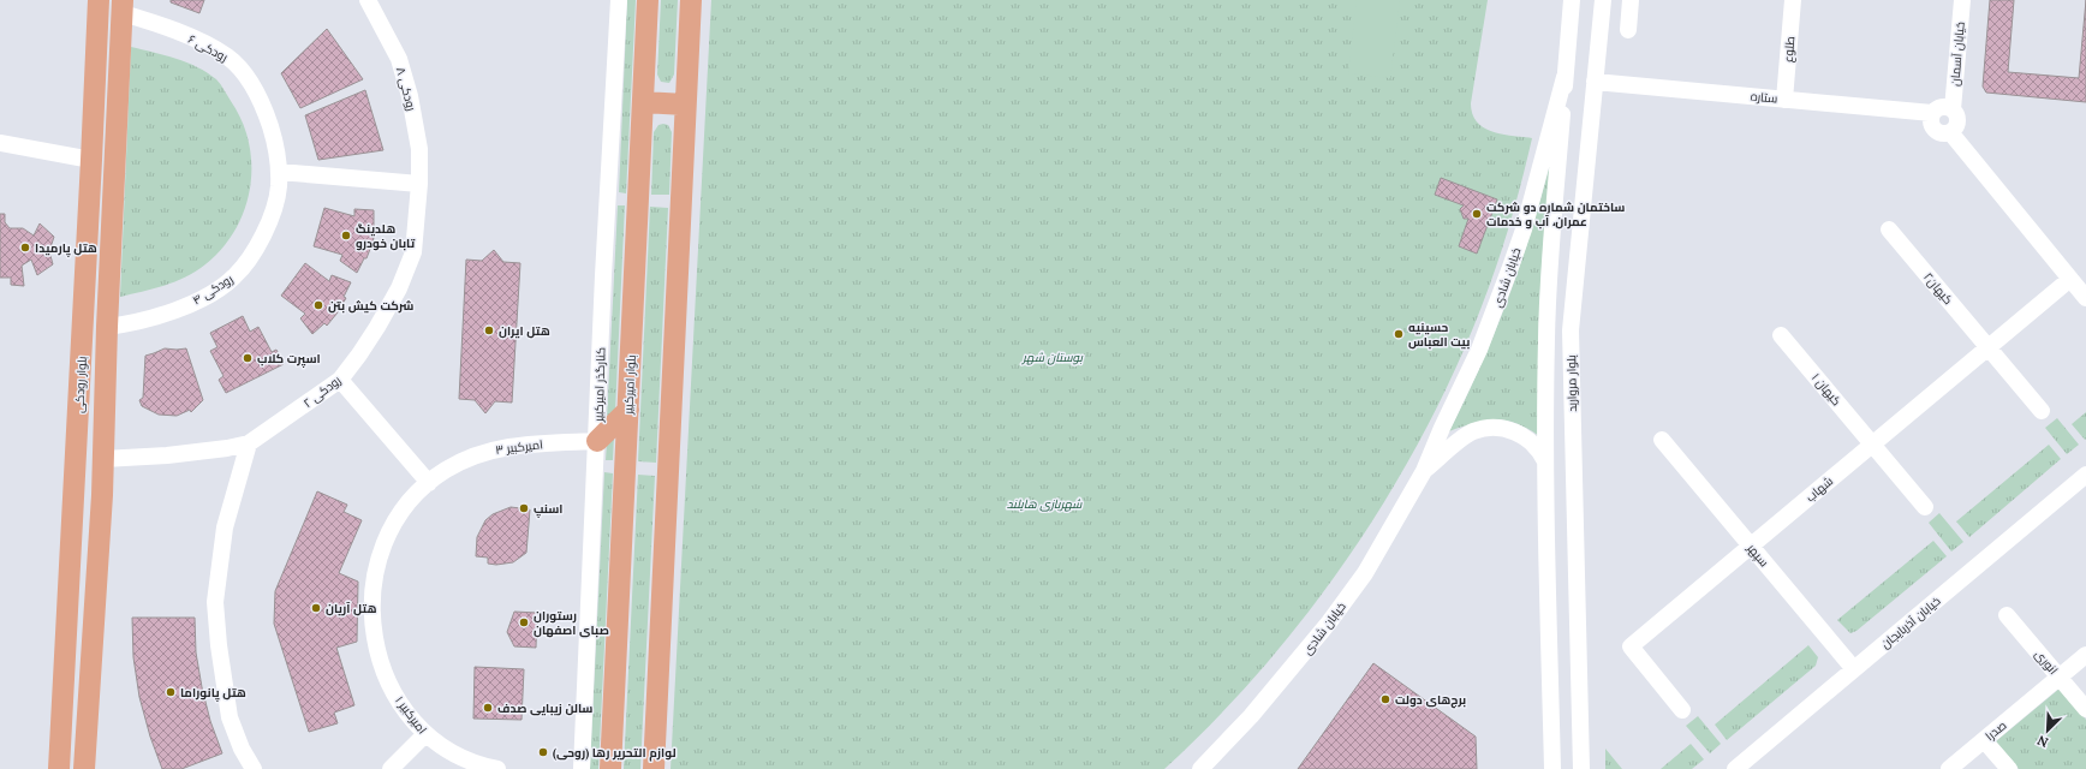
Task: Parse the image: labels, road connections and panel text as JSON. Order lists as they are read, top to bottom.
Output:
{
  "streets": {
    "main road": ["بلوار رودکی", "بلوار امیرکبیر"],
    "street": [
      "رودکی ۶",
      "طلوع",
      "خیابان آسمان",
      "رودکی ۸",
      "ستاره",
      "خیابان شادی",
      "کیهان۲",
      "رودکی ۴",
      "بلوار مروارید",
      "کنارگذر امیرکبیر",
      "کیهان ۱",
      "رودکی ۲",
      "امیرکبیر ۳",
      "شهاب",
      "سپهر",
      "خیابان آذربایجان",
      "انوری",
      "امیرکبیر ۱",
      "صدرا"
    ]
  },
  "crossings": [
    ["رودکی ۶", "رودکی ۴"],
    ["رودکی ۶", "بلوار رودکی"],
    ["طلوع", "ستاره"],
    ["خیابان آسمان", "ستاره"],
    ["رودکی ۸", "رودکی ۲"],
    ["ستاره", "بلوار مروارید"],
    ["خیابان شادی", "بلوار مروارید"],
    ["کیهان۲", "شهاب"],
    ["رودکی ۴", "بلوار رودکی"],
    ["بلوار رودکی", "رودکی ۲"],
    ["کنارگذر امیرکبیر", "امیرکبیر ۳"],
    ["کیهان ۱", "شهاب"],
    ["امیرکبیر ۳", "امیرکبیر ۱"],
    ["شهاب", "سپهر"],
    ["سپهر", "خیابان آذربایجان"],
    ["انوری", "صدرا"]
  ],
  "parks": ["بوستان شهر", "شهربازی هایلند"],
  "places": [
    "ساختمان شماره دو شرکت عمران، آب و خدمات",
    "هلدینگ تابان خودرو",
    "هتل پارمیدا",
    "شرکت کیش بتن",
    "هتل ایران",
    "حسینیه بیت العباس",
    "اسپرت کلاب",
    "اسنپ",
    "هتل آریان",
    "رستوران صبای اصفهان",
    "هتل پانوراما",
    "برج‌های دولت",
    "سالن زیبایی صدف",
    "لوازم التحریر رها (روحی)"
  ],
  "north": "bottom left"
}
